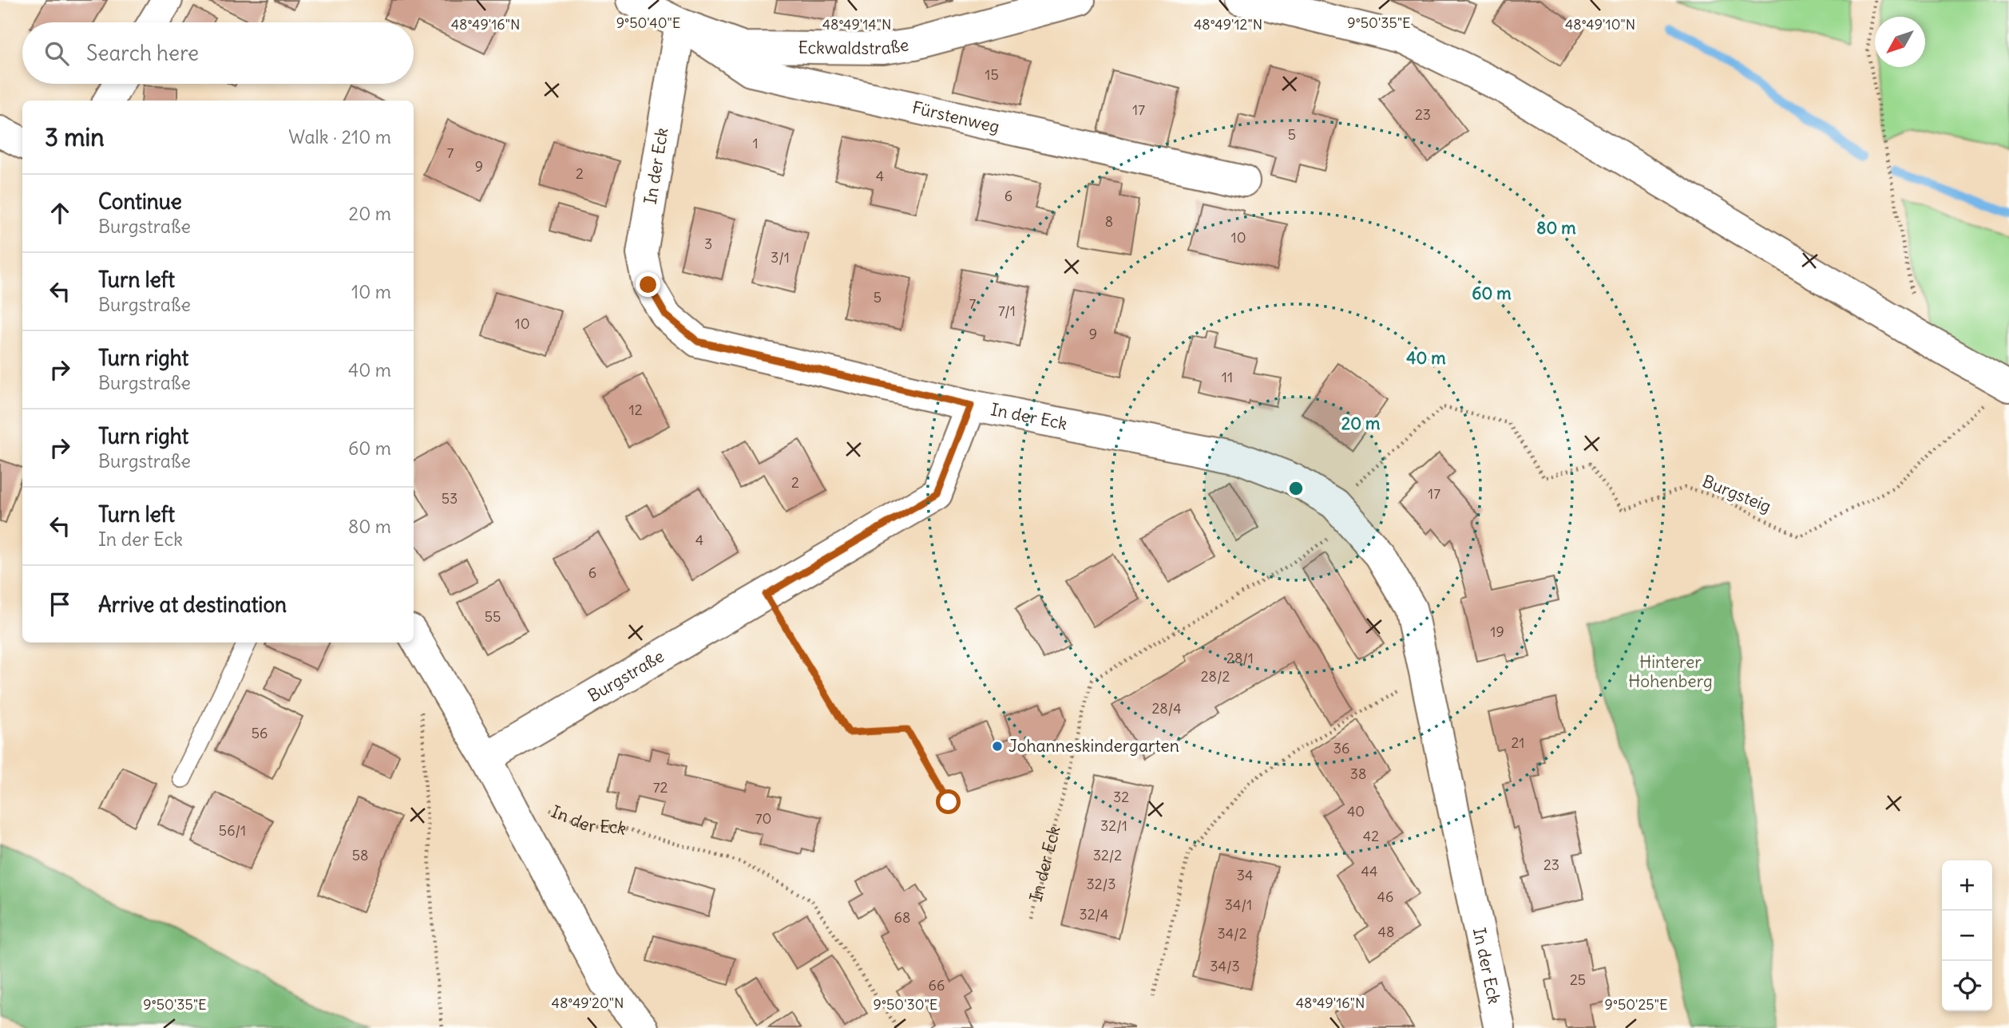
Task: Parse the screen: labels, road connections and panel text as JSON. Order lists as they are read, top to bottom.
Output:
{
  "streets": {
    "street": [
      "Eckwaldstraße",
      "Fürstenweg",
      "In der Eck",
      "Burgstraße"
    ],
    "path": ["Burgsteig"]
  },
  "crossings": [
    ["Eckwaldstraße", "Fürstenweg"],
    ["Eckwaldstraße", "In der Eck"],
    ["Fürstenweg", "In der Eck"],
    ["In der Eck", "Burgsteig"],
    ["In der Eck", "Burgstraße"]
  ],
  "parks": ["Hinterer Hohenberg"],
  "places": ["Johanneskindergarten"],
  "house_numbers": [
    "15",
    "17",
    "23",
    "5",
    "1",
    "7",
    "9",
    "2",
    "4",
    "6",
    "8",
    "10",
    "3",
    "3/1",
    "5",
    "7",
    "7/1",
    "10",
    "9",
    "11",
    "12",
    "2",
    "17",
    "53",
    "4",
    "6",
    "55",
    "19",
    "28/1",
    "28/2",
    "28/4",
    "56",
    "21",
    "36",
    "38",
    "72",
    "32",
    "40",
    "70",
    "32/1",
    "56/1",
    "42",
    "58",
    "32/2",
    "23",
    "44",
    "34",
    "32/3",
    "46",
    "34/1",
    "32/4",
    "68",
    "48",
    "34/2",
    "34/3",
    "25",
    "66"
  ],
  "north": "bottom left",
  "page": {
    "search": "Search here",
    "heading": ["3 min", "Walk · 210 m"],
    "list": [
      ["Continue", "Burgstraße", "20 m"],
      ["Turn left", "Burgstraße", "10 m"],
      ["Turn right", "Burgstraße", "40 m"],
      ["Turn right", "Burgstraße", "60 m"],
      ["Turn left", "In der Eck", "80 m"],
      "Arrive at destination"
    ],
    "map_buttons": ["+", "−"]
  },
  "coordinates": [
    "9°50'40\"E",
    "9°50'35\"E",
    "48°49'10\"N",
    "48°49'16\"N",
    "48°49'14\"N",
    "48°49'12\"N",
    "48°49'20\"N",
    "9°50'30\"E",
    "9°50'25\"E"
  ],
  "rings": [
    "80 m",
    "60 m",
    "40 m",
    "20 m"
  ]
}
